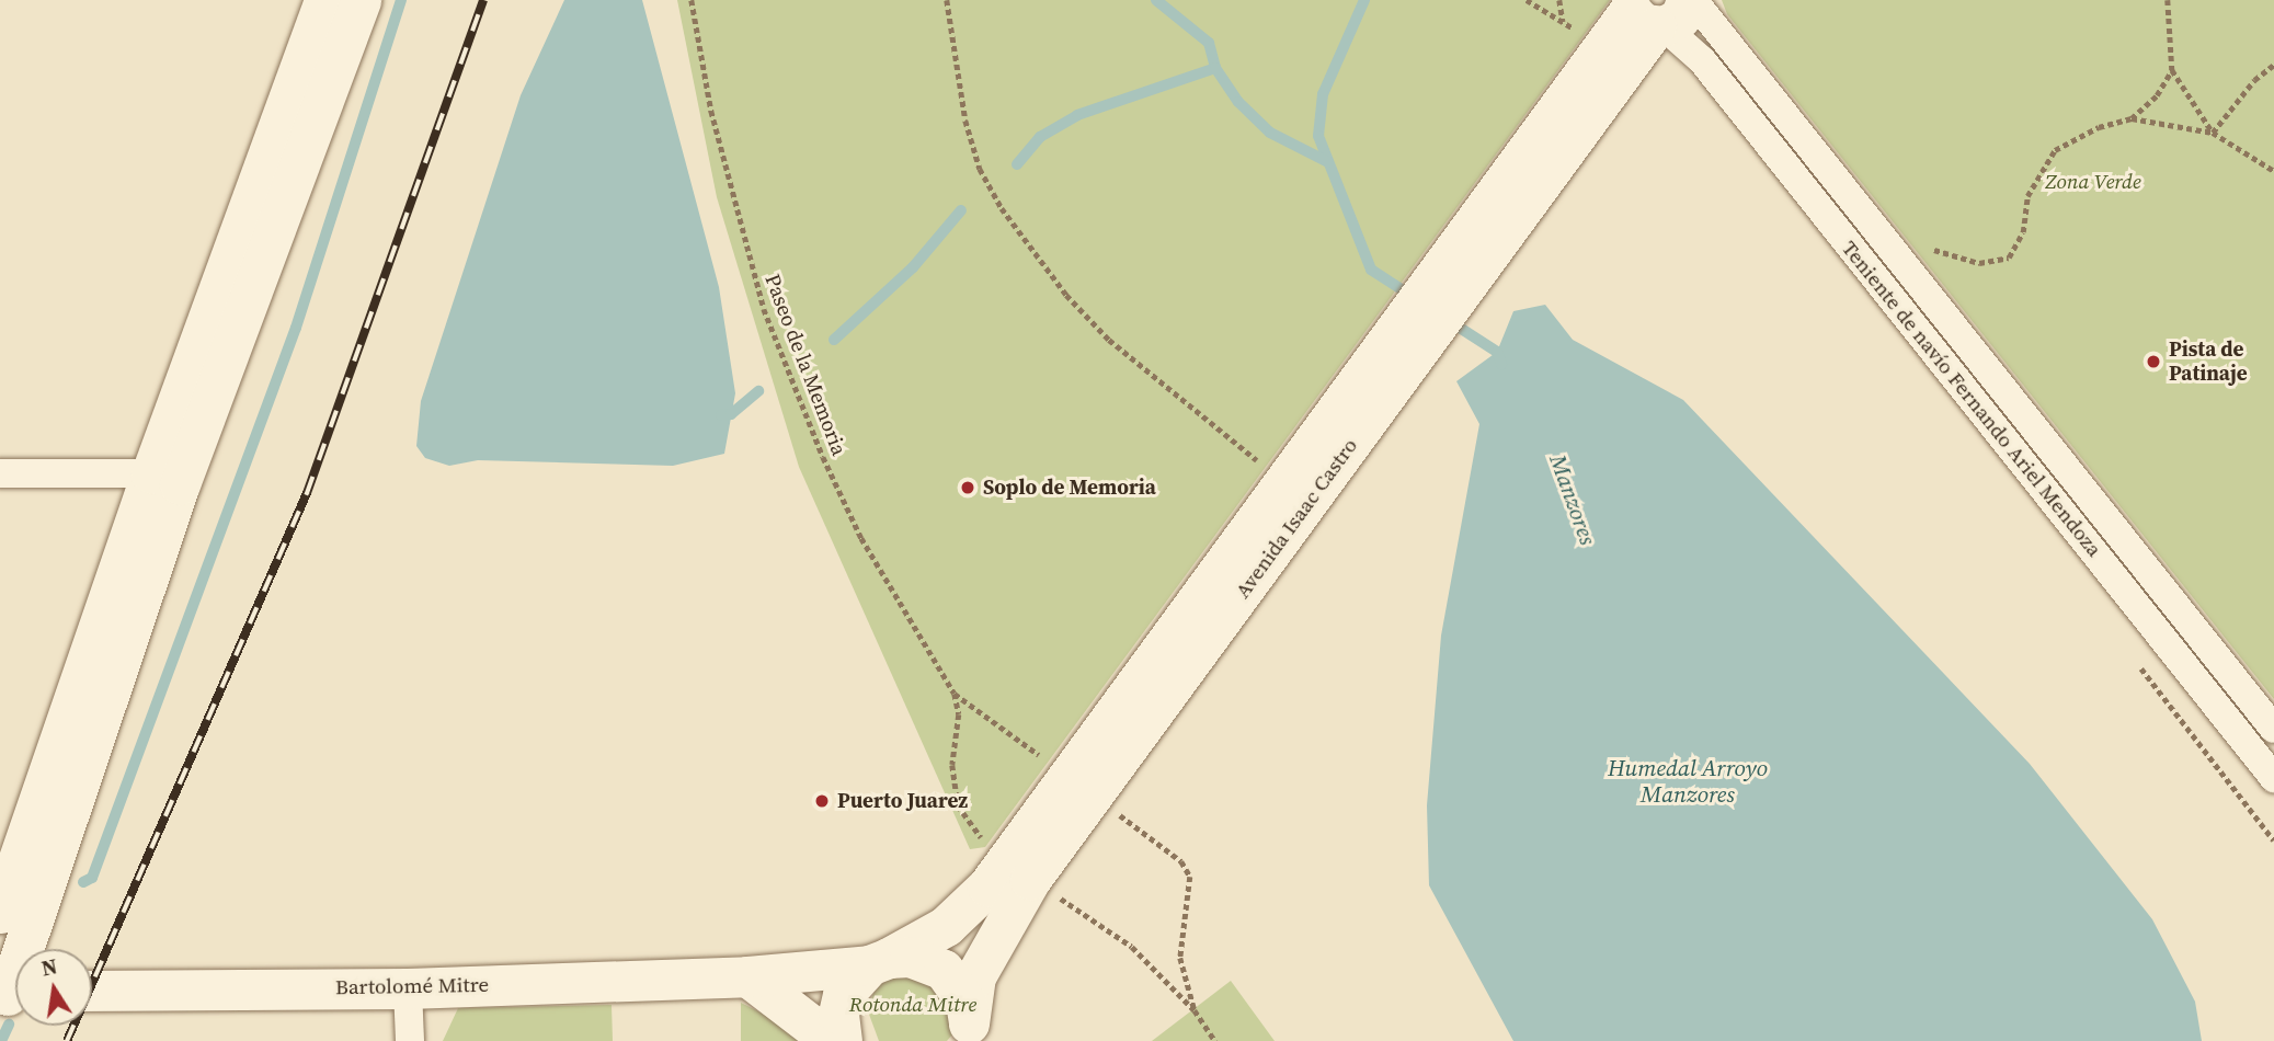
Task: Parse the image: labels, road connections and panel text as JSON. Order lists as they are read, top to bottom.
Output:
{
  "streets": {
    "main road": ["Avenida Isaac Castro", "Bartolomé Mitre"],
    "street": ["Teniente de navío Fernando Ariel Mendoza"],
    "path": ["Paseo de la Memoria"]
  },
  "crossings": [
    ["Paseo de la Memoria", "Avenida Isaac Castro"],
    ["Teniente de navío Fernando Ariel Mendoza", "Avenida Isaac Castro"],
    ["Avenida Isaac Castro", "Bartolomé Mitre"]
  ],
  "water": ["Manzores", "Humedal Arroyo Manzores"],
  "parks": ["Zona Verde", "Rotonda Mitre"],
  "places": ["Pista de Patinaje", "Soplo de Memoria", "Puerto Juarez"],
  "north": "top"
}
